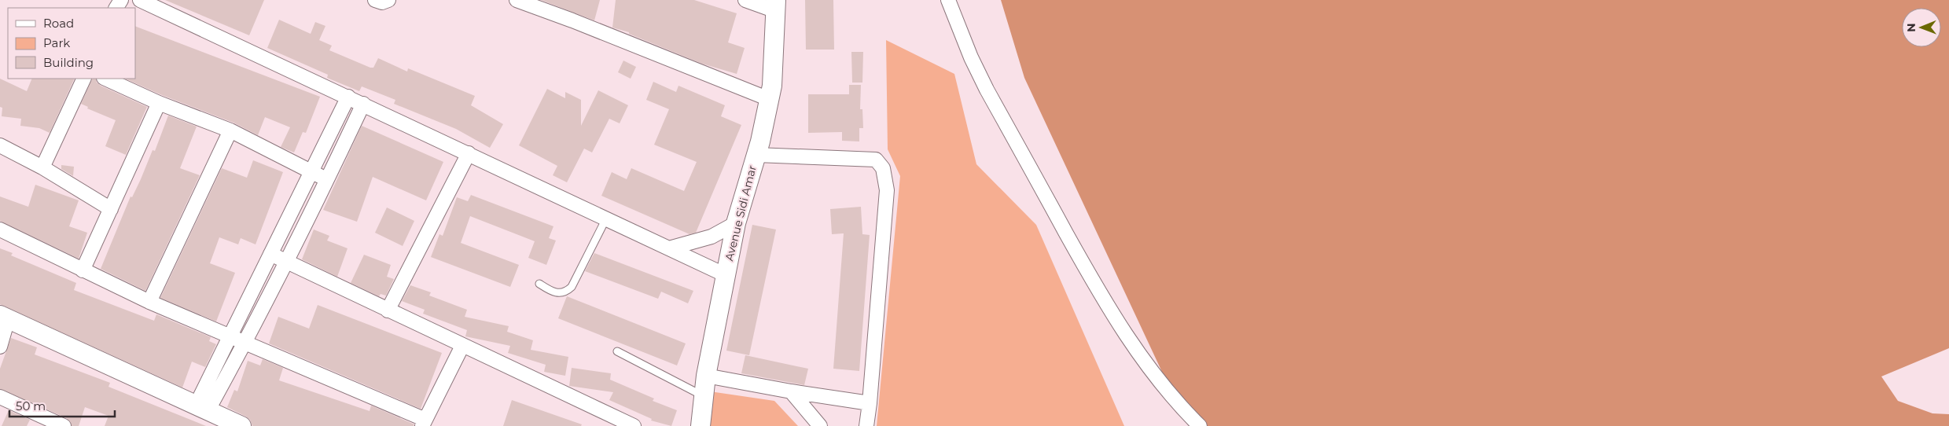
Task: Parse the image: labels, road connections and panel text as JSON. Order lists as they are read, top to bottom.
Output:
{
  "streets": {
    "street": ["Avenue Sidi Amar"]
  },
  "legend": ["Road", "Park", "Building"],
  "scale_bar": "50 m",
  "north": "left"
}
